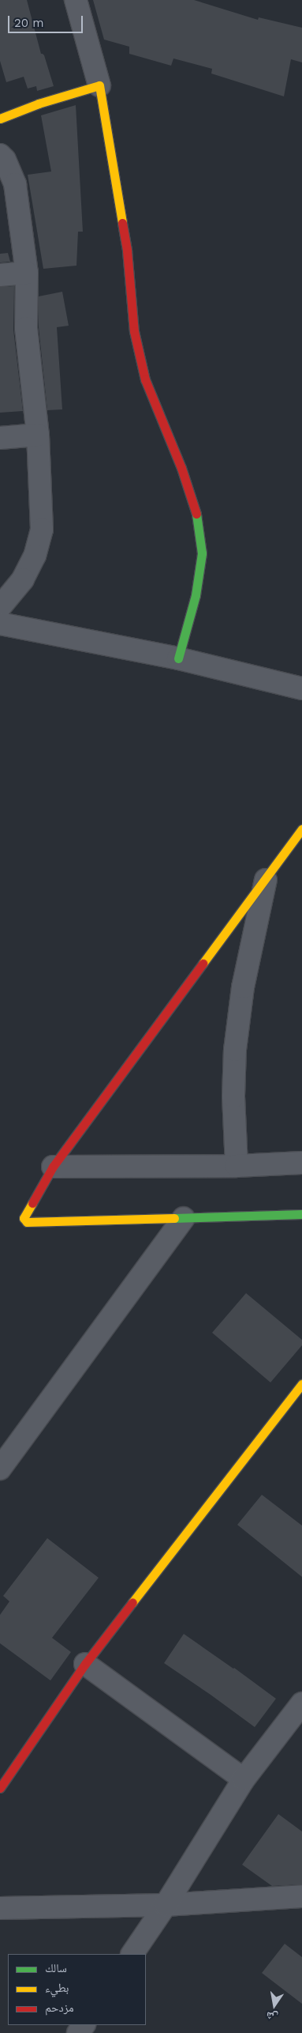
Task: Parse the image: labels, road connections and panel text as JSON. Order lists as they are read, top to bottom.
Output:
{
  "legend": ["سالك", "بطيء", "مزدحم"],
  "scale_bar": "20 m",
  "north": "bottom"
}
